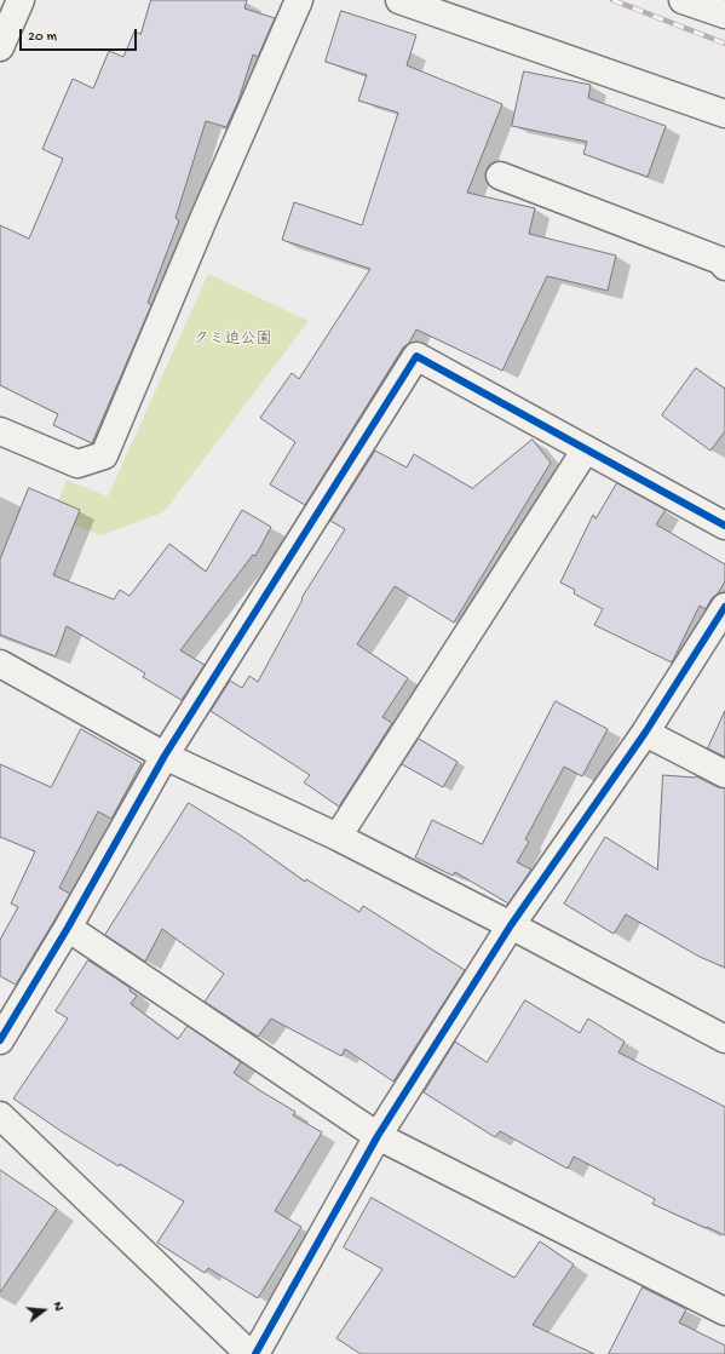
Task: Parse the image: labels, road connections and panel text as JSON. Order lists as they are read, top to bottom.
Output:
{
  "parks": ["クミ迫公園"],
  "scale_bar": "20 m",
  "north": "right"
}
